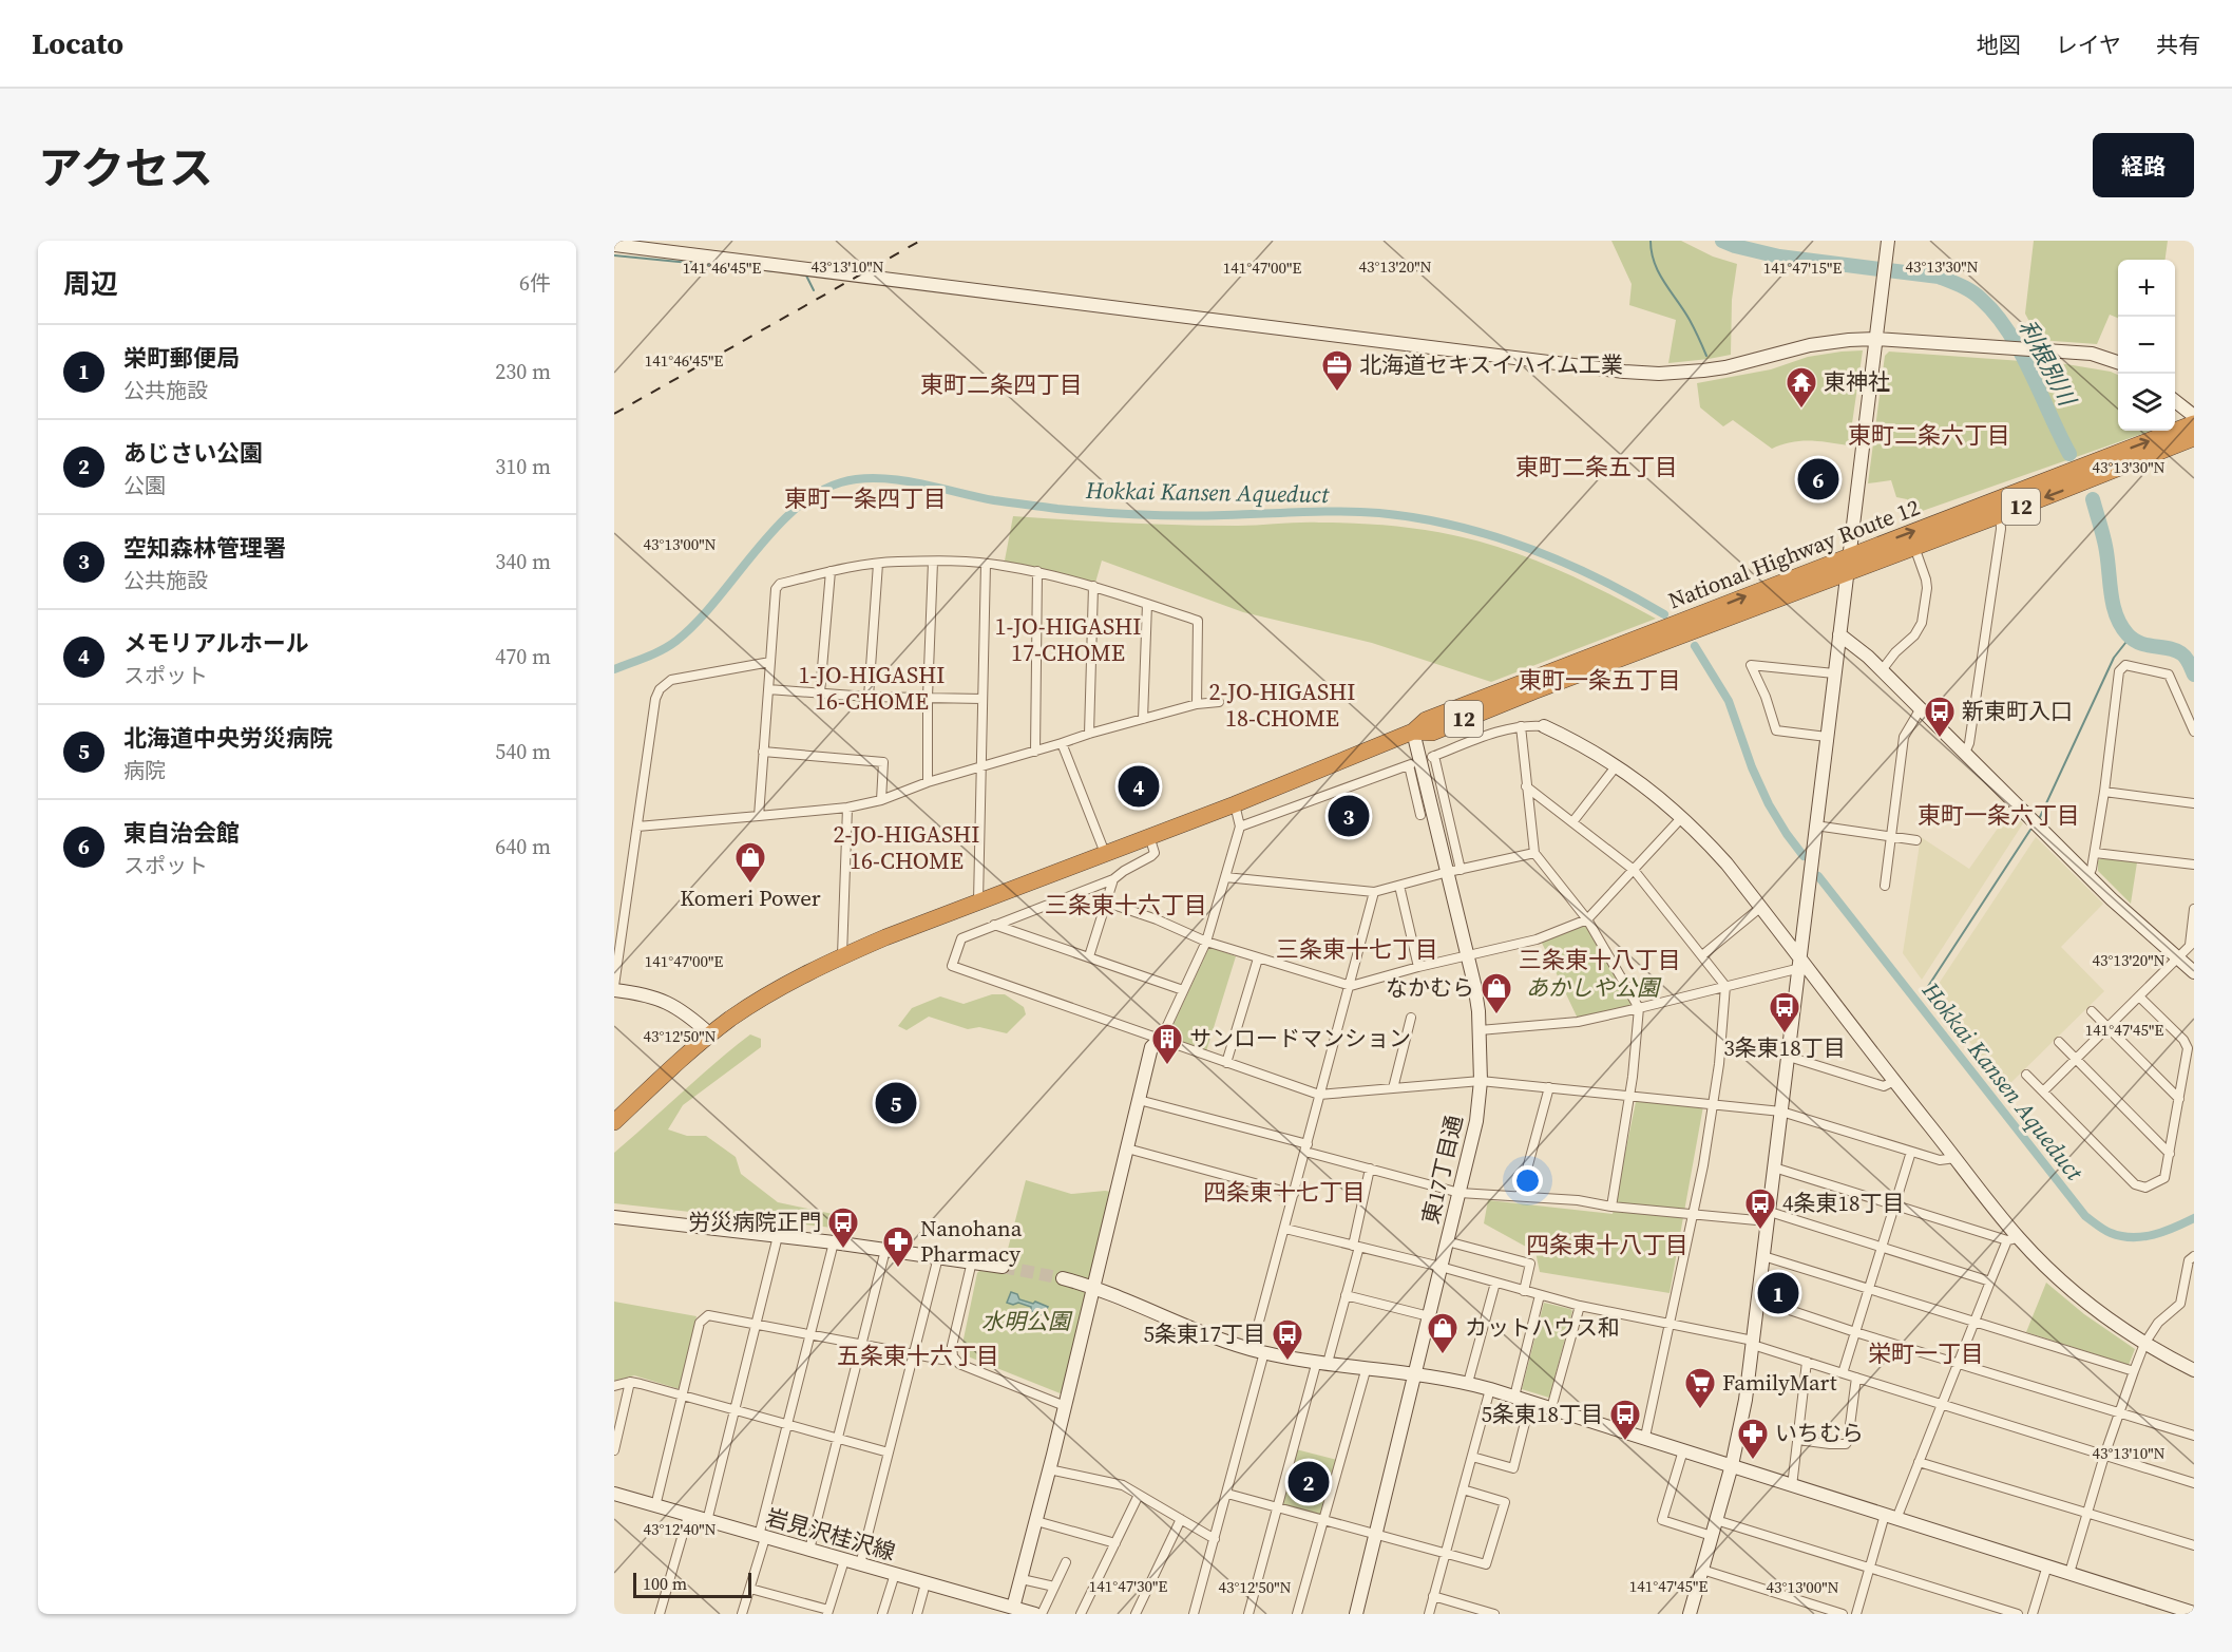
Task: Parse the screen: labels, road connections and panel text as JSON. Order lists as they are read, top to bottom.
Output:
{
  "streets": {
    "highway": ["12", "National Highway Route 12"],
    "street": ["東17丁目通", "岩見沢桂沢線"]
  },
  "crossings": [
    ["National Highway Route 12", "東17丁目通"]
  ],
  "districts": [
    "東町二条四丁目",
    "東町二条六丁目",
    "東町二条五丁目",
    "東町一条四丁目",
    "1-JO-HIGASHI 17-CHOME",
    "1-JO-HIGASHI 16-CHOME",
    "東町一条五丁目",
    "2-JO-HIGASHI 18-CHOME",
    "東町一条六丁目",
    "2-JO-HIGASHI 16-CHOME",
    "三条東十六丁目",
    "三条東十七丁目",
    "三条東十八丁目",
    "四条東十七丁目",
    "四条東十八丁目",
    "栄町一丁目",
    "五条東十六丁目"
  ],
  "water": ["利根別川", "Hokkai Kansen Aqueduct"],
  "parks": ["あかしや公園", "水明公園"],
  "places": {
    "office": ["北海道セキスイハイム工業"],
    "temple": ["東神社"],
    "bus stop": [
      "新東町入口",
      "3条東18丁目",
      "4条東18丁目",
      "労災病院正門",
      "5条東17丁目",
      "5条東18丁目"
    ],
    "shop": ["Komeri Power", "なかむら", "カットハウス和"],
    "building": ["サンロードマンション"],
    "pharmacy": ["Nanohana Pharmacy", "いちむら"],
    "supermarket": ["FamilyMart"]
  },
  "scale_bar": "100 m",
  "page": {
    "header": "Locato",
    "nav": ["地図", "レイヤ", "共有"],
    "title": "アクセス",
    "buttons": "経路",
    "heading": ["周辺", "6件"],
    "map_buttons": ["+", "−"],
    "list": [
      {
        "mark": "1",
        "name": "栄町郵便局",
        "note": "公共施設",
        "value": "230 m"
      },
      {
        "mark": "2",
        "name": "あじさい公園",
        "note": "公園",
        "value": "310 m"
      },
      {
        "mark": "3",
        "name": "空知森林管理署",
        "note": "公共施設",
        "value": "340 m"
      },
      {
        "mark": "4",
        "name": "メモリアルホール",
        "note": "スポット",
        "value": "470 m"
      },
      {
        "mark": "5",
        "name": "北海道中央労災病院",
        "note": "病院",
        "value": "540 m"
      },
      {
        "mark": "6",
        "name": "東自治会館",
        "note": "スポット",
        "value": "640 m"
      }
    ],
    "pins": [
      "6",
      "4",
      "3",
      "5",
      "1",
      "2"
    ],
    "scale": "100 m"
  },
  "coordinates": [
    "43°13'20\"N",
    "43°13'10\"N",
    "43°13'30\"N",
    "141°46'45\"E",
    "141°47'15\"E",
    "141°47'00\"E",
    "43°13'00\"N",
    "141°47'45\"E",
    "43°12'50\"N",
    "43°12'40\"N",
    "141°47'30\"E"
  ]
}
